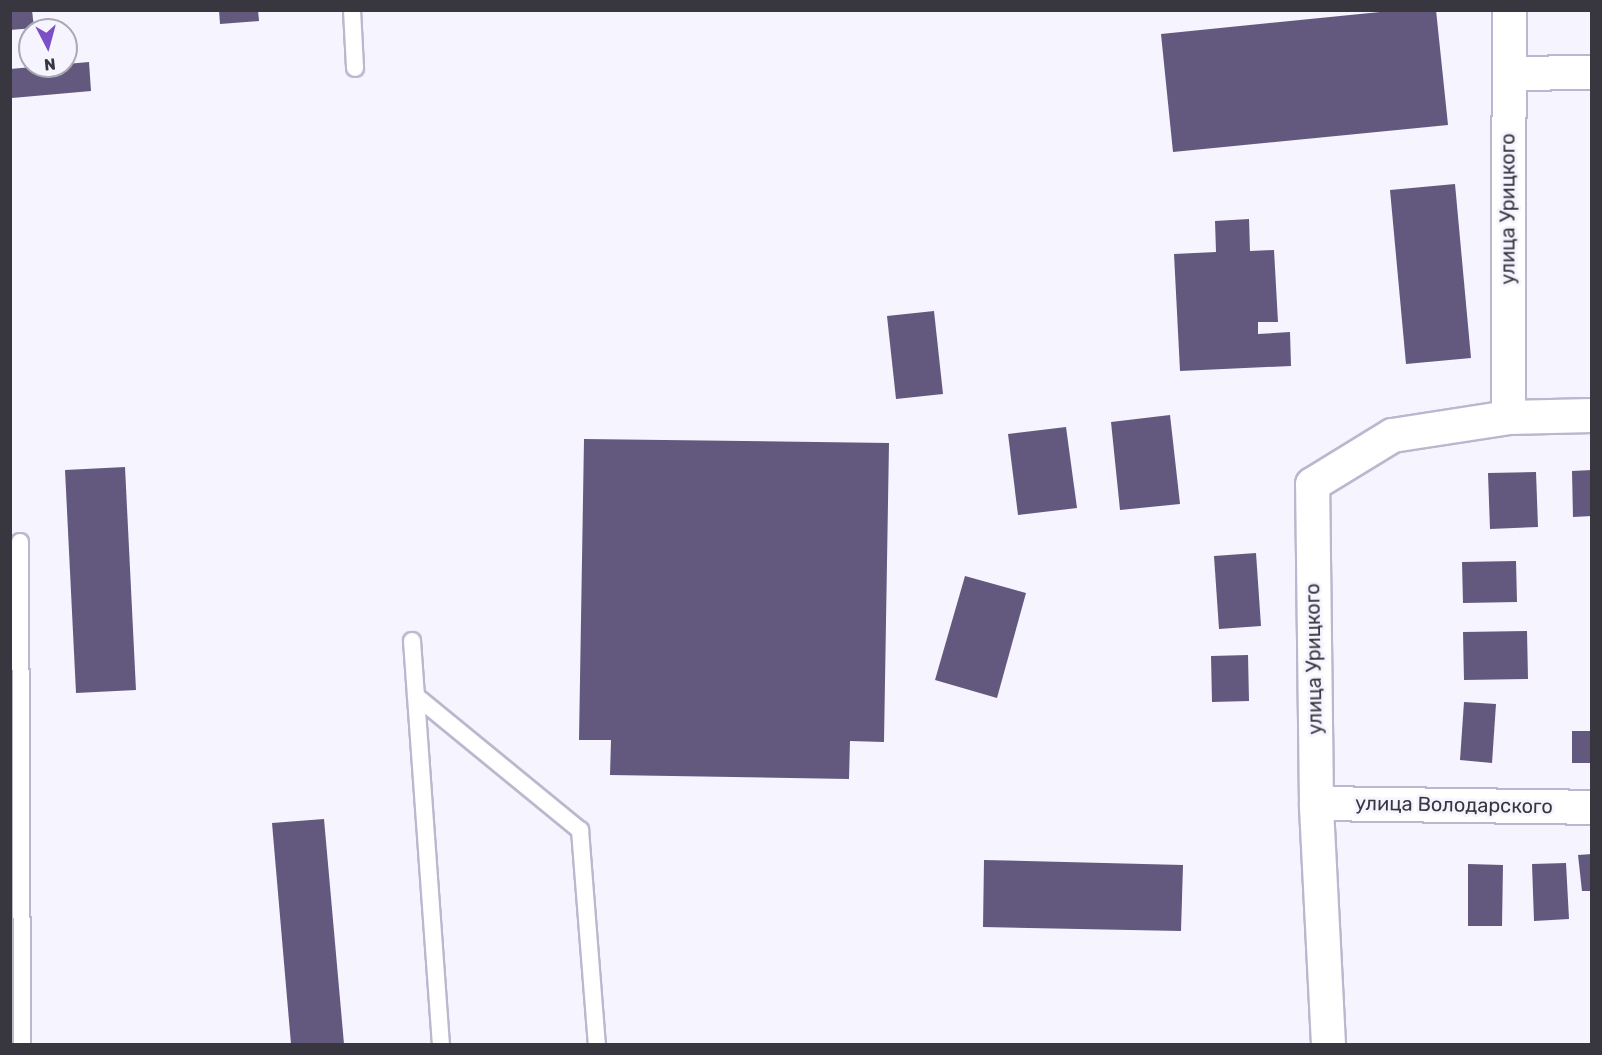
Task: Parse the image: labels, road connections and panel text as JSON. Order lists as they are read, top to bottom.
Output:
{
  "streets": {
    "street": ["улица Урицкого", "улица Володарского"]
  },
  "crossings": [
    ["улица Урицкого", "улица Володарского"]
  ],
  "north": "bottom"
}
